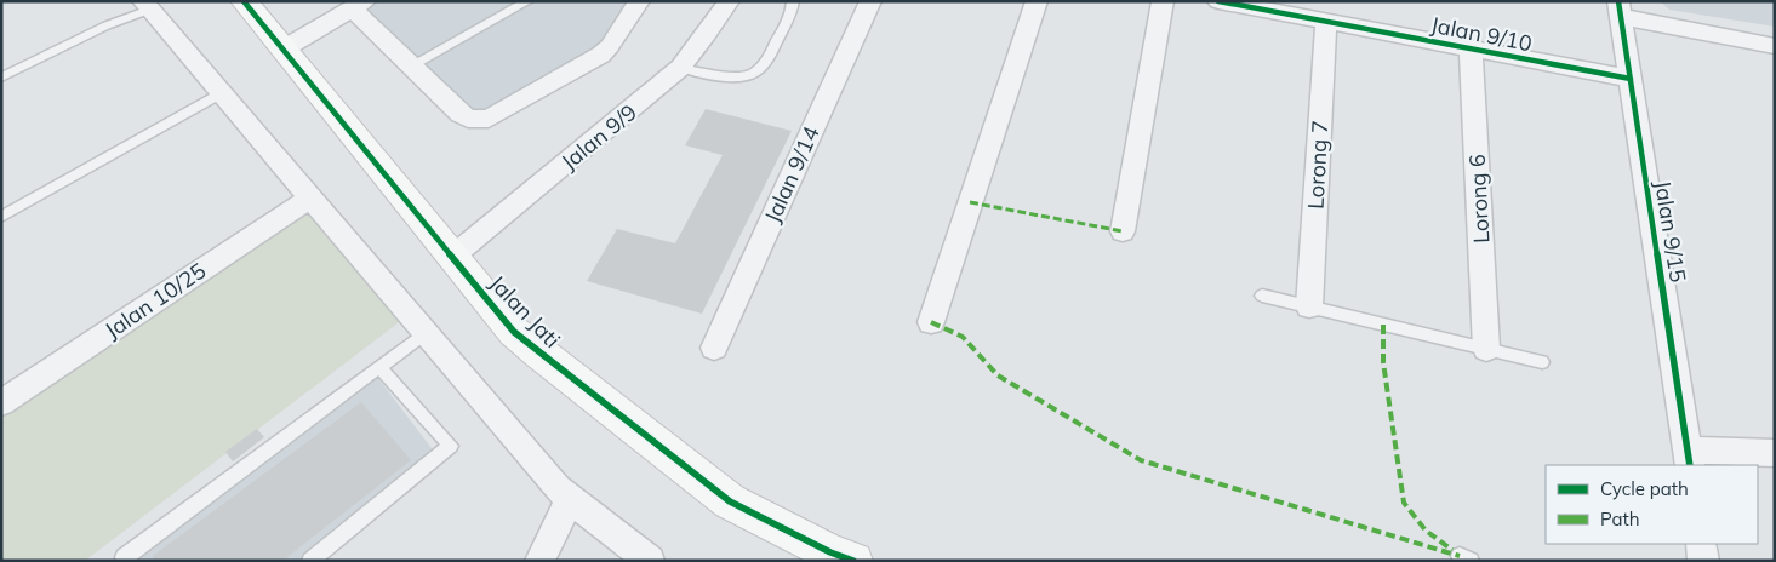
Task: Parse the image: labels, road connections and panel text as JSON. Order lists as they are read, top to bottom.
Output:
{
  "streets": {
    "street": [
      "Jalan 9/10",
      "Jalan 9/9",
      "Lorong 7",
      "Jalan 9/14",
      "Lorong 6",
      "Jalan 9/15",
      "Jalan 10/25",
      "Jalan Jati"
    ]
  },
  "crossings": [
    ["Jalan 9/10", "Lorong 7"],
    ["Jalan 9/10", "Lorong 6"],
    ["Jalan 9/10", "Jalan 9/15"],
    ["Jalan 9/9", "Jalan Jati"]
  ],
  "legend": ["Cycle path", "Path"]
}
